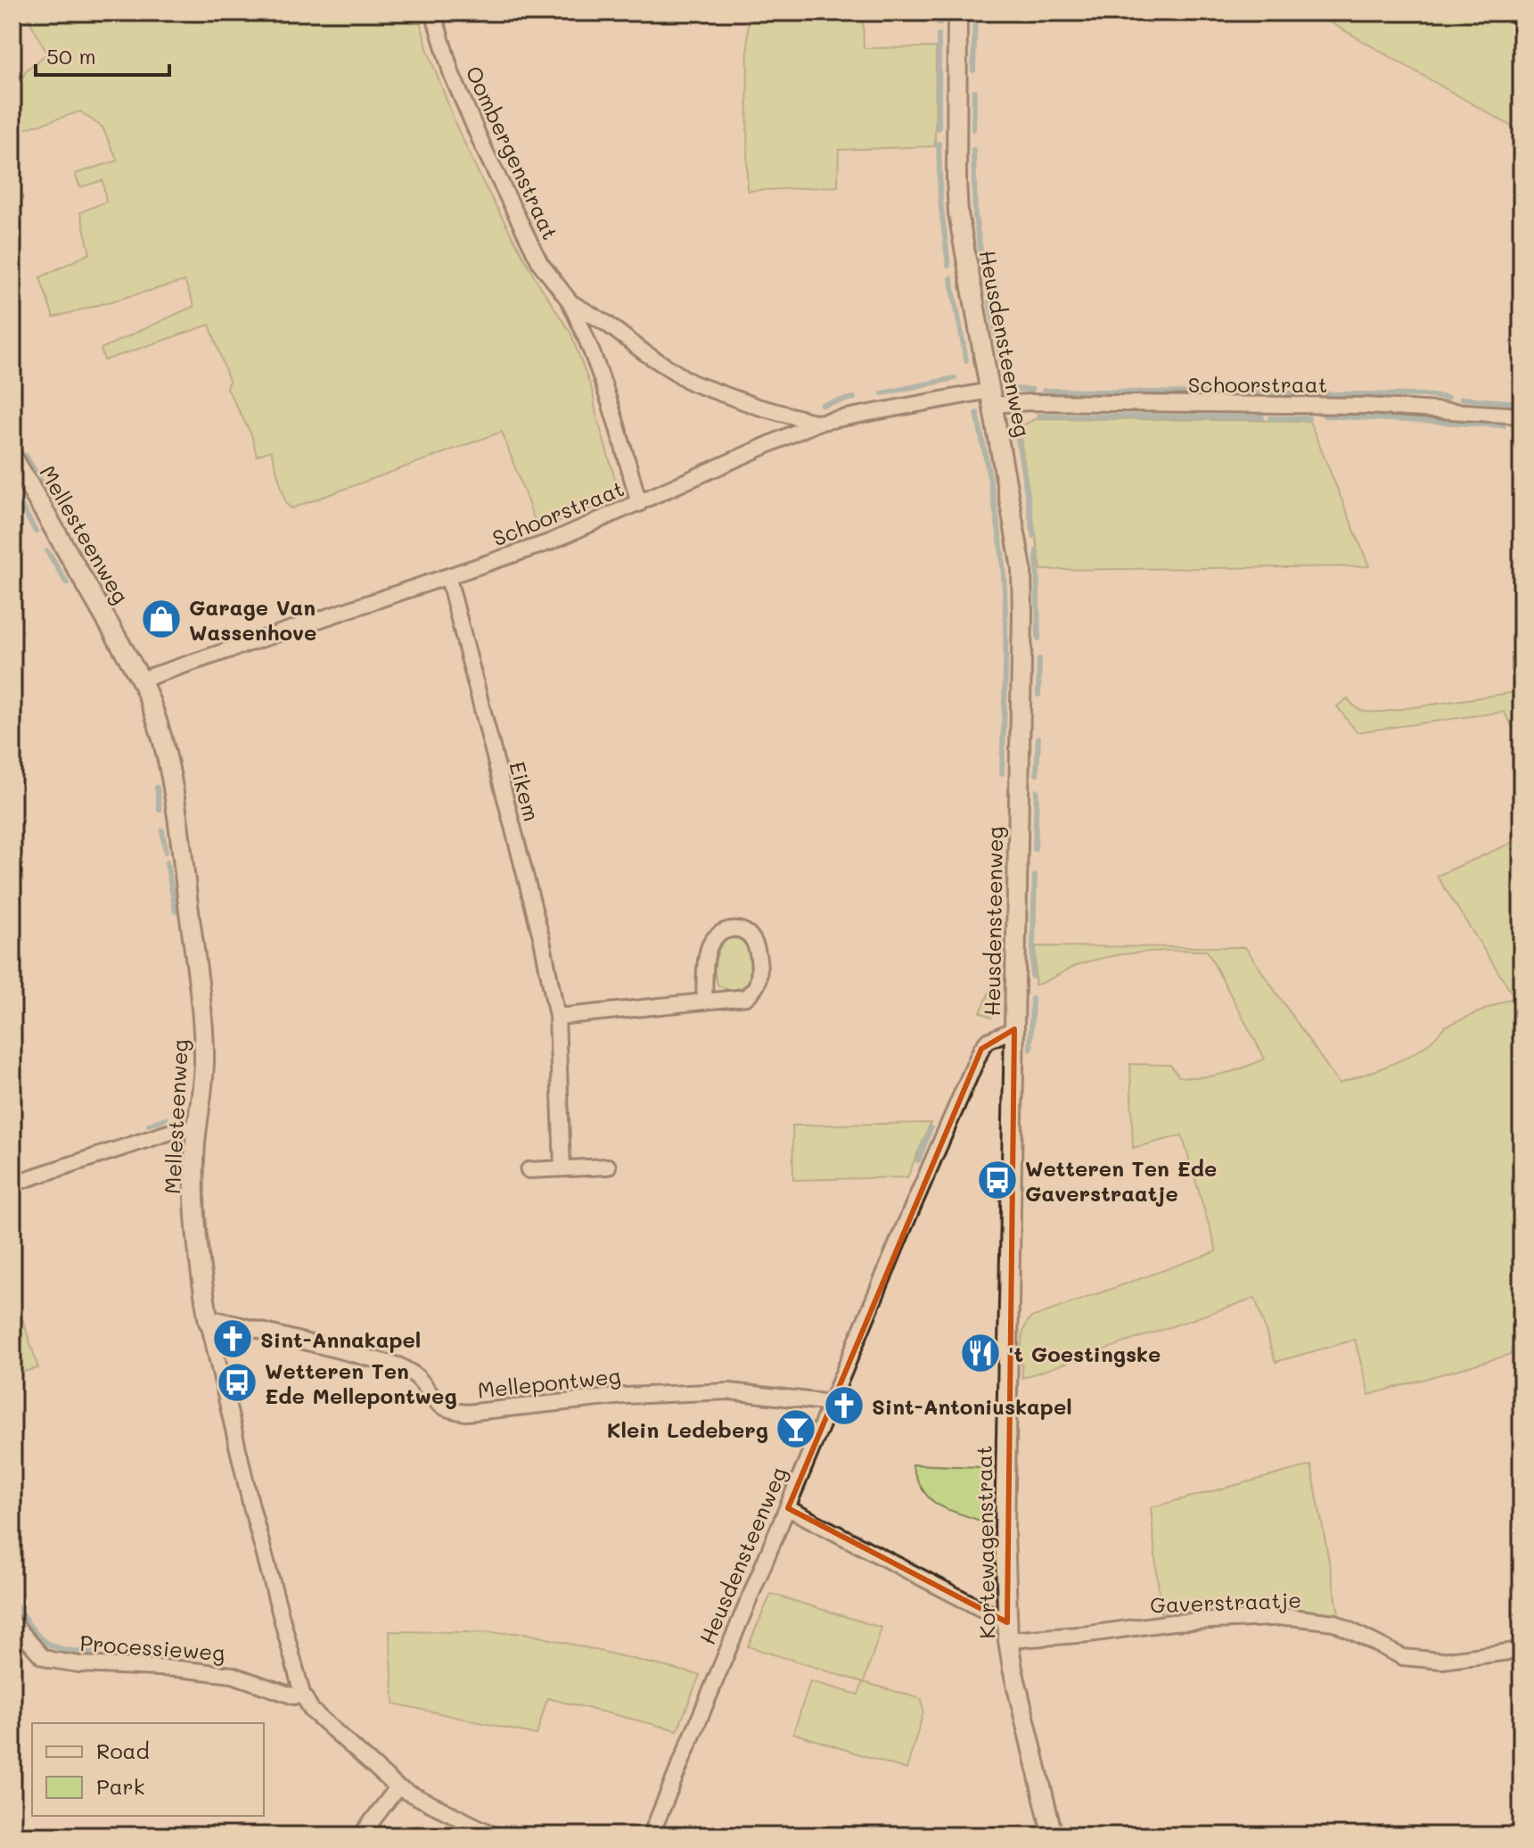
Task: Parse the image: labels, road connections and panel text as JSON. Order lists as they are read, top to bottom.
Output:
{
  "streets": {
    "street": [
      "Oombergenstraat",
      "Heusdensteenweg",
      "Schoorstraat",
      "Mellesteenweg",
      "Eikem",
      "Mellepontweg",
      "Kortewagenstraat",
      "Gaverstraatje",
      "Processieweg"
    ]
  },
  "crossings": [
    ["Oombergenstraat", "Schoorstraat"],
    ["Heusdensteenweg", "Schoorstraat"],
    ["Heusdensteenweg", "Mellepontweg"],
    ["Heusdensteenweg", "Kortewagenstraat"],
    ["Schoorstraat", "Mellesteenweg"],
    ["Schoorstraat", "Eikem"],
    ["Mellesteenweg", "Mellepontweg"],
    ["Mellesteenweg", "Processieweg"],
    ["Kortewagenstraat", "Gaverstraatje"]
  ],
  "places": {
    "shop": ["Garage Van Wassenhove"],
    "bus stop": ["Wetteren Ten Ede Gaverstraatje", "Wetteren Ten Ede Mellepontweg"],
    "church": ["Sint-Annakapel", "Sint-Antoniuskapel"],
    "restaurant": ["'t Goestingske"],
    "bar": ["Klein Ledeberg"]
  },
  "legend": ["Road", "Park"],
  "scale_bar": "50 m"
}
